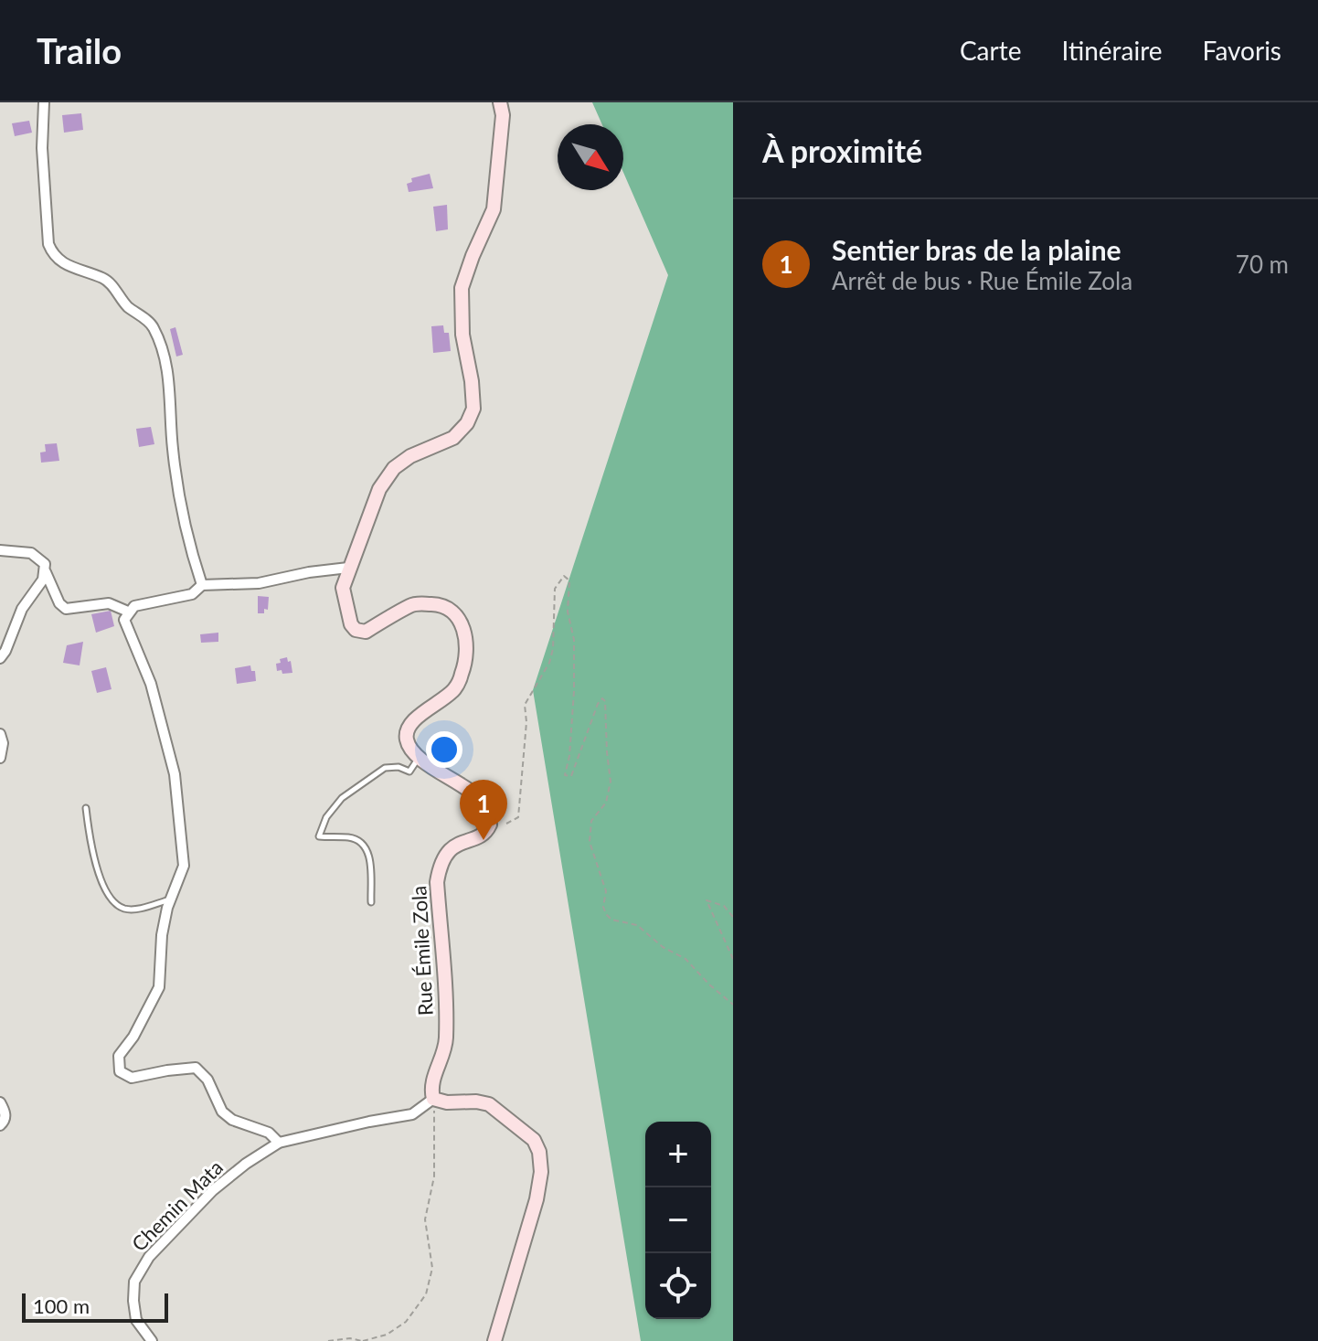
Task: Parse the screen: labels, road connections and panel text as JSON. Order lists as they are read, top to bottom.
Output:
{
  "streets": {
    "main road": ["Rue Émile Zola"],
    "street": ["Chemin Mata"]
  },
  "crossings": [
    ["Rue Émile Zola", "Chemin Mata"]
  ],
  "scale_bar": "100 m",
  "north": "bottom right",
  "page": {
    "header": "Trailo",
    "nav": ["Carte", "Itinéraire", "Favoris"],
    "heading": "À proximité",
    "list": [
      {
        "mark": "1",
        "name": "Sentier bras de la plaine",
        "note": "Arrêt de bus · Rue Émile Zola",
        "value": "70 m"
      }
    ],
    "pins": "1",
    "map_buttons": ["+", "−"],
    "scale": "100 m"
  }
}
